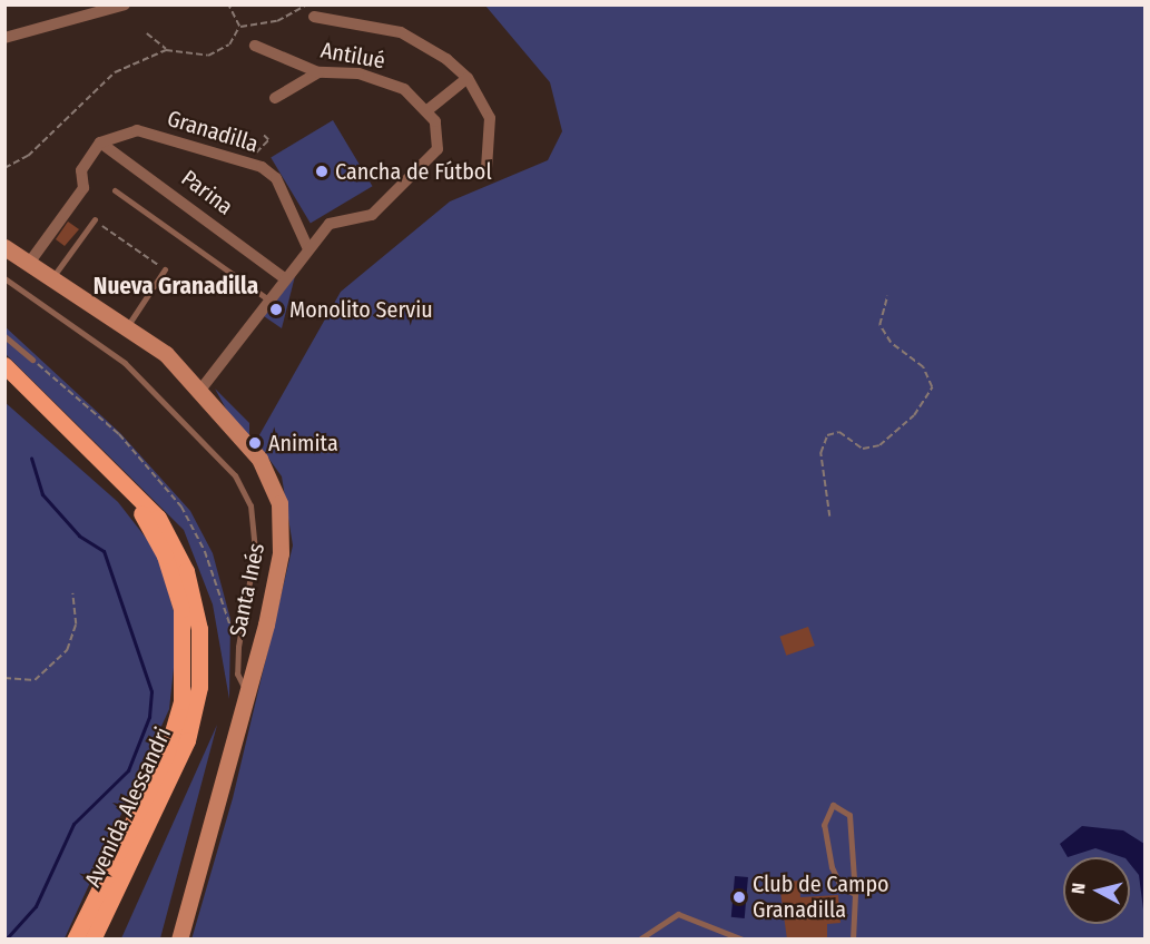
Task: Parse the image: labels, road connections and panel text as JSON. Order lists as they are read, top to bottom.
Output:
{
  "streets": {
    "main road": ["Santa Inés", "Avenida Alessandri"],
    "street": ["Antilué", "Granadilla", "Parina"]
  },
  "crossings": [
    ["Granadilla", "Parina"]
  ],
  "districts": ["Nueva Granadilla"],
  "places": [
    "Cancha de Fútbol",
    "Monolito Serviu",
    "Animita",
    "Club de Campo Granadilla"
  ],
  "north": "left"
}
